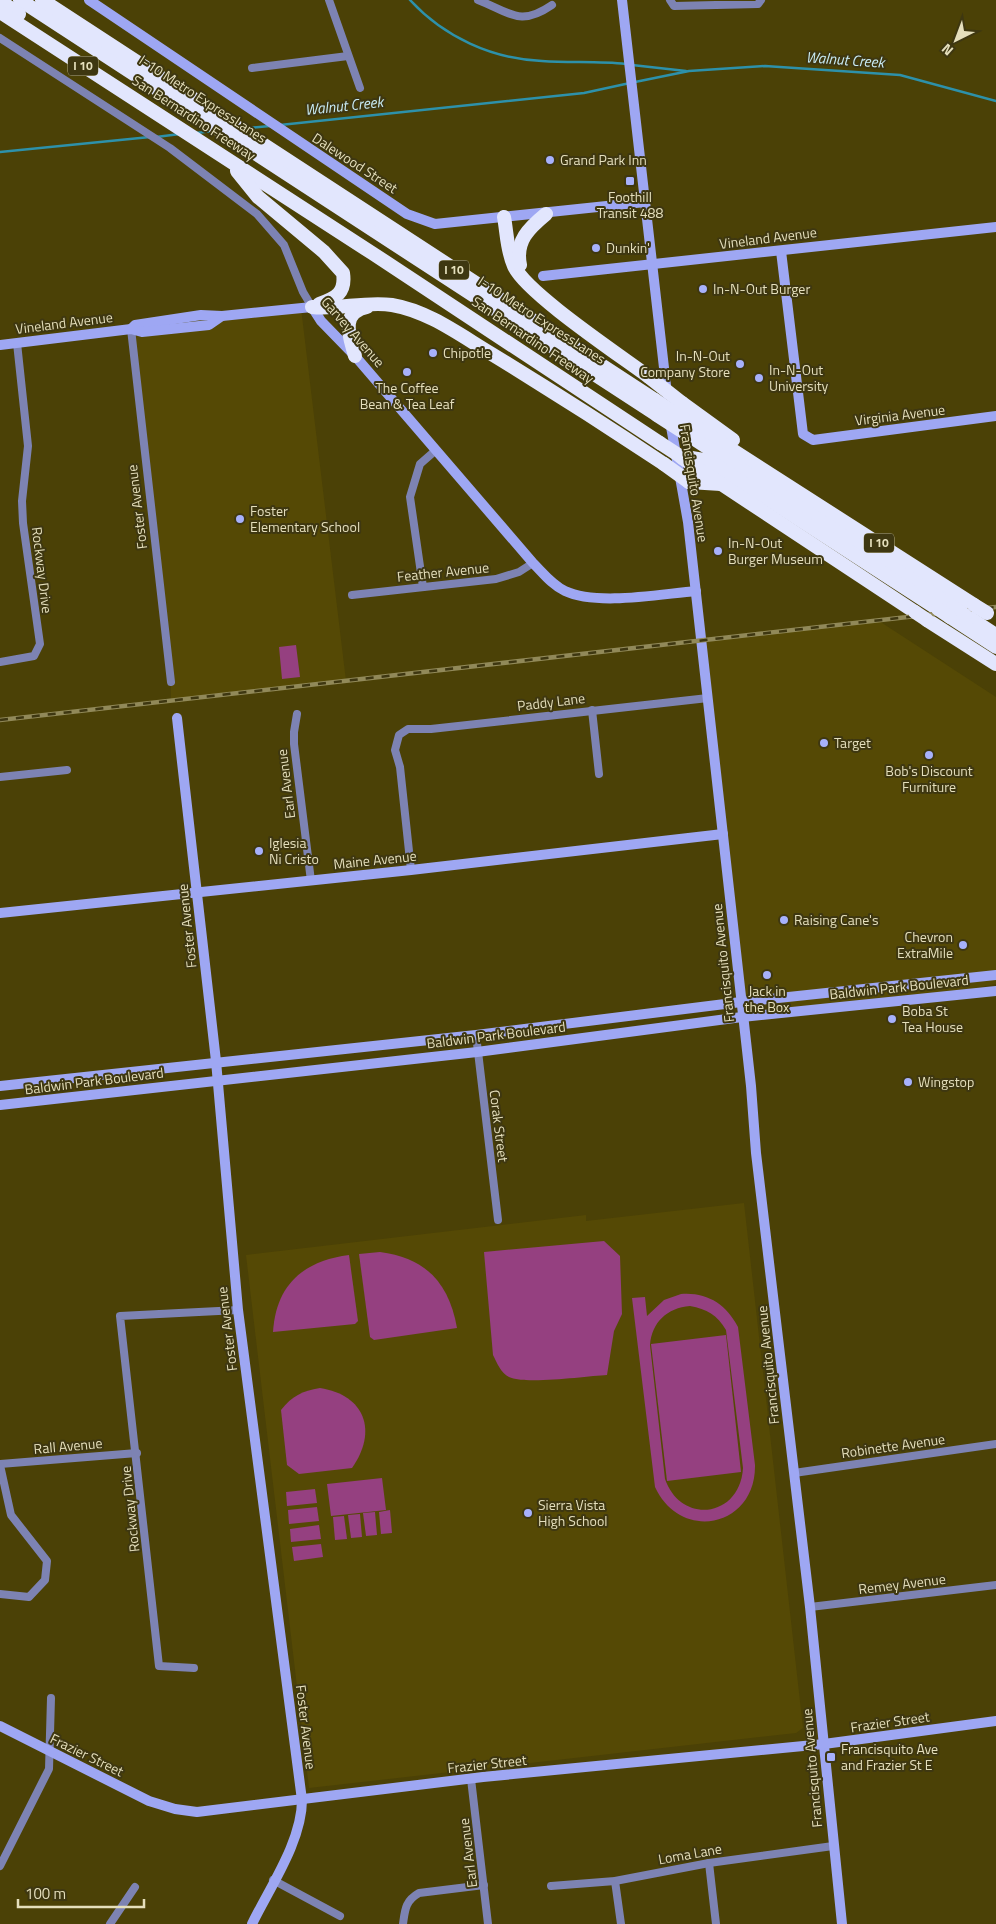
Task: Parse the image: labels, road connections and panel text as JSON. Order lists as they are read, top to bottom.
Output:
{
  "streets": {
    "highway": ["I 10", "I-10 Metro ExpressLanes", "San Bernardino Freeway"],
    "street": [
      "Dalewood Street",
      "Vineland Avenue",
      "Garvey Avenue",
      "Virginia Avenue",
      "Francisquito Avenue",
      "Foster Avenue",
      "Rockway Drive",
      "Feather Avenue",
      "Paddy Lane",
      "Earl Avenue",
      "Maine Avenue",
      "Baldwin Park Boulevard",
      "Corak Street",
      "Rall Avenue",
      "Robinette Avenue",
      "Remey Avenue",
      "Frazier Street",
      "Loma Lane"
    ]
  },
  "crossings": [
    ["I-10 Metro ExpressLanes", "San Bernardino Freeway"],
    ["Dalewood Street", "Francisquito Avenue"],
    ["Vineland Avenue", "Garvey Avenue"],
    ["Vineland Avenue", "Virginia Avenue"],
    ["Vineland Avenue", "Francisquito Avenue"],
    ["Vineland Avenue", "Foster Avenue"],
    ["Vineland Avenue", "Rockway Drive"],
    ["Garvey Avenue", "Francisquito Avenue"],
    ["Garvey Avenue", "Feather Avenue"],
    ["Francisquito Avenue", "Paddy Lane"],
    ["Francisquito Avenue", "Maine Avenue"],
    ["Francisquito Avenue", "Baldwin Park Boulevard"],
    ["Francisquito Avenue", "Robinette Avenue"],
    ["Francisquito Avenue", "Remey Avenue"],
    ["Francisquito Avenue", "Frazier Street"],
    ["Francisquito Avenue", "Loma Lane"],
    ["Foster Avenue", "Rockway Drive"],
    ["Foster Avenue", "Maine Avenue"],
    ["Foster Avenue", "Baldwin Park Boulevard"],
    ["Foster Avenue", "Frazier Street"],
    ["Rockway Drive", "Rall Avenue"],
    ["Paddy Lane", "Maine Avenue"],
    ["Earl Avenue", "Maine Avenue"],
    ["Earl Avenue", "Frazier Street"],
    ["Baldwin Park Boulevard", "Corak Street"]
  ],
  "water": ["Walnut Creek"],
  "places": {
    "other": [
      "Grand Park Inn",
      "Dunkin'",
      "In-N-Out Burger",
      "Chipotle",
      "In-N-Out Company Store",
      "The Coffee Bean & Tea Leaf",
      "In-N-Out University",
      "Foster Elementary School",
      "In-N-Out Burger Museum",
      "Target",
      "Bob's Discount Furniture",
      "Iglesia Ni Cristo",
      "Raising Cane's",
      "Chevron ExtraMile",
      "Jack in the Box",
      "Boba St Tea House",
      "Wingstop",
      "Sierra Vista High School"
    ],
    "transit": ["Foothill Transit 488", "Francisquito Ave and Frazier St E"]
  },
  "scale_bar": "100 m",
  "north": "bottom left"
}
